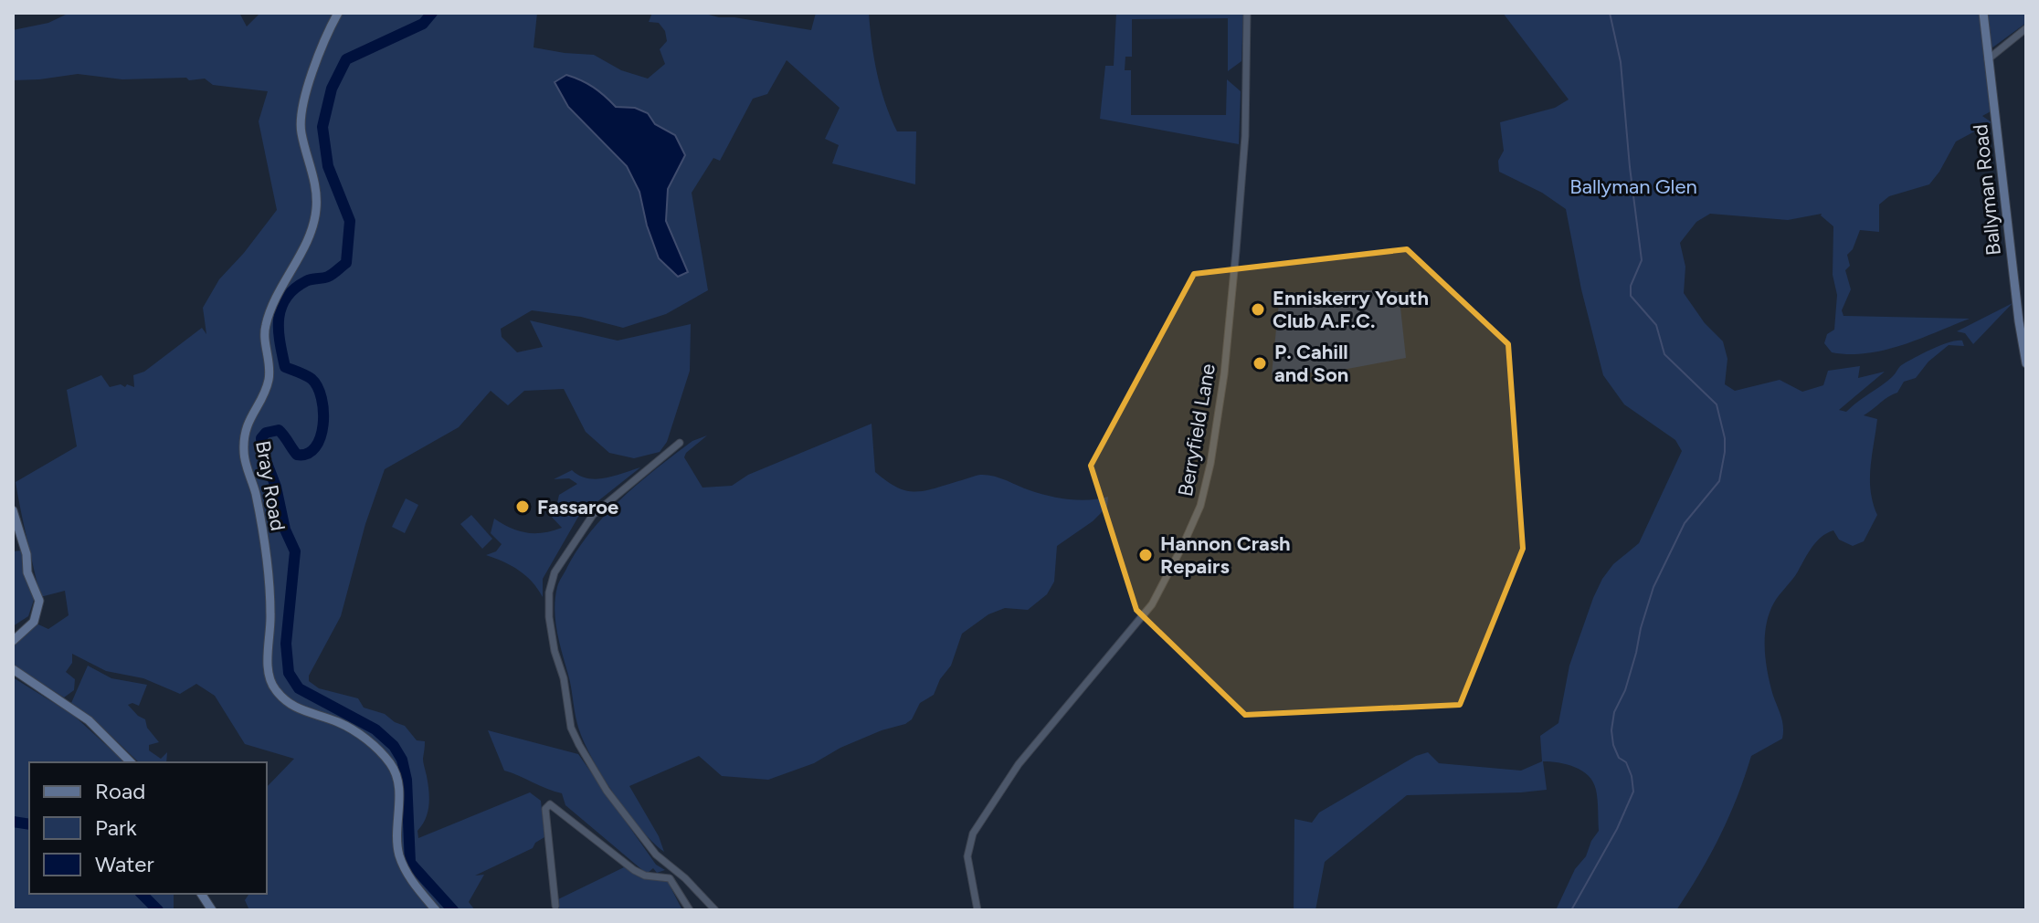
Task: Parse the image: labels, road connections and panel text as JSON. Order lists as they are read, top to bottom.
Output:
{
  "streets": {
    "main road": ["Ballyman Road", "Bray Road"],
    "street": ["Berryfield Lane"]
  },
  "parks": ["Ballyman Glen"],
  "places": [
    "Enniskerry Youth Club A.F.C.",
    "P. Cahill and Son",
    "Fassaroe",
    "Hannon Crash Repairs"
  ],
  "legend": ["Road", "Park", "Water"]
}
